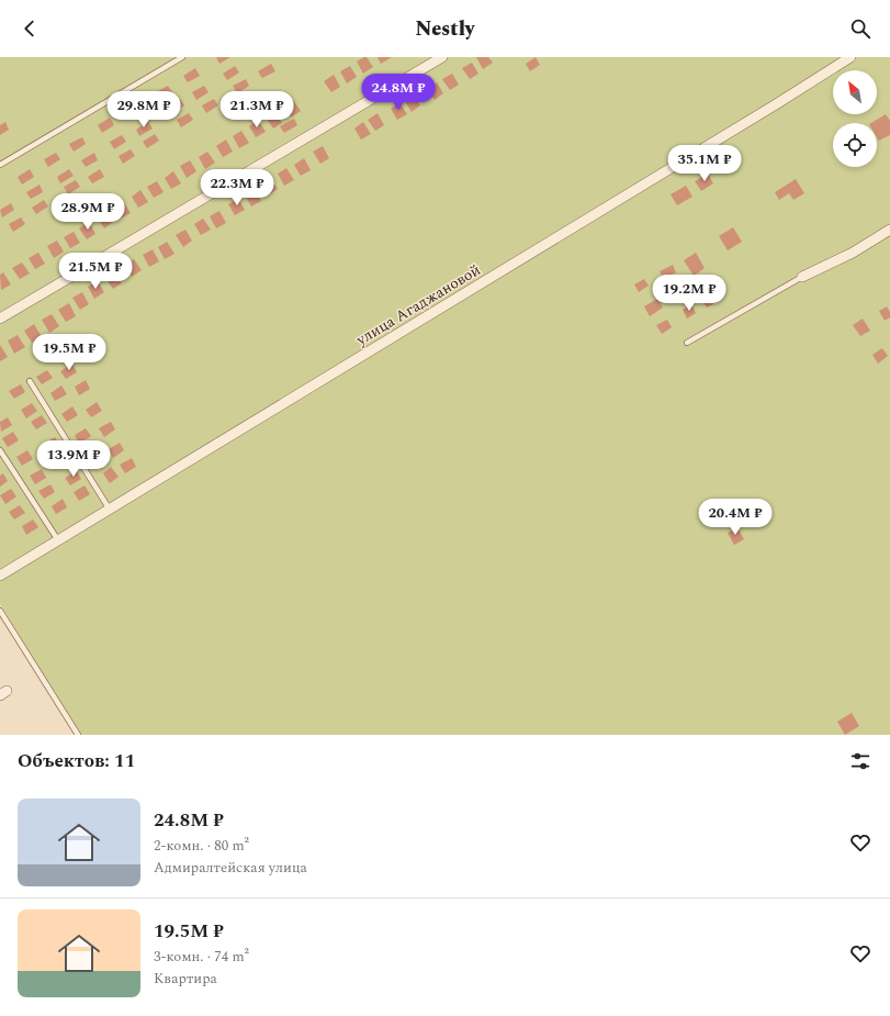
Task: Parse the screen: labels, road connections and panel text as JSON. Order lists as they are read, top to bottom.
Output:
{
  "streets": {
    "street": ["улица Агаджановой"]
  },
  "north": "top left",
  "page": {
    "header": "Nestly",
    "price": [
      "24.8M ₽",
      "29.8M ₽",
      "21.3M ₽",
      "35.1M ₽",
      "22.3M ₽",
      "28.9M ₽",
      "21.5M ₽",
      "19.2M ₽",
      "19.5M ₽",
      "13.9M ₽",
      "20.4M ₽"
    ],
    "heading": "Объектов: 11",
    "list": [
      {
        "name": "24.8M ₽",
        "note": "2-комн. · 80 m² · Адмиралтейская улица"
      },
      {
        "name": "19.5M ₽",
        "note": "3-комн. · 74 m² · Квартира"
      }
    ]
  }
}
